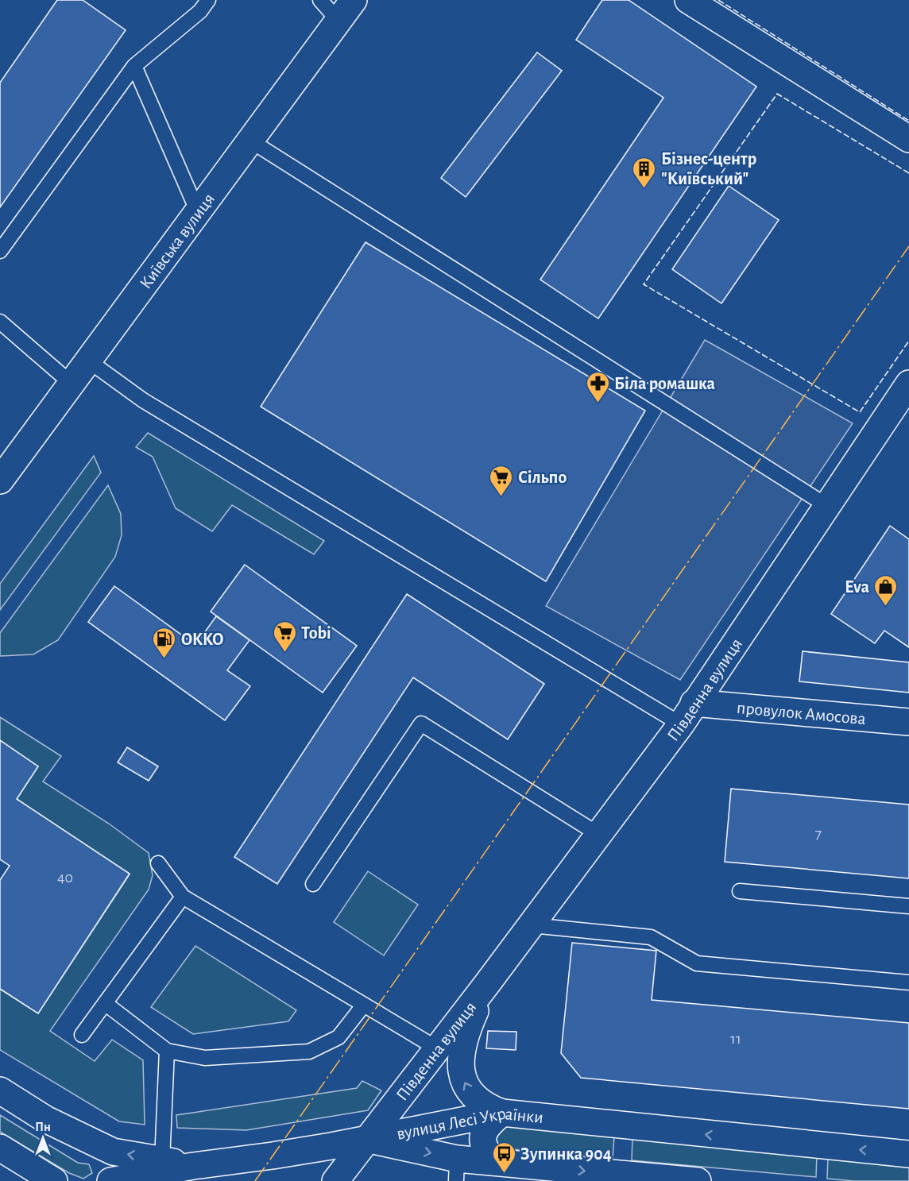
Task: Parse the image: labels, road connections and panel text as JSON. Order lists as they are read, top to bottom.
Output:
{
  "streets": {
    "street": [
      "Київська вулиця",
      "Південна вулиця",
      "провулок Амосова",
      "вулиця Лесі Українки"
    ]
  },
  "crossings": [
    ["Південна вулиця", "провулок Амосова"],
    ["Південна вулиця", "вулиця Лесі Українки"]
  ],
  "places": {
    "building": ["Бізнес-центр \"Київський\""],
    "pharmacy": ["Біла ромашка"],
    "supermarket": ["Сільпо", "Tobi"],
    "shop": ["Eva"],
    "fuel station": ["OKKO"],
    "bus stop": ["Зупинка 904"]
  },
  "house_numbers": ["7", "40", "11"],
  "north": "top"
}
